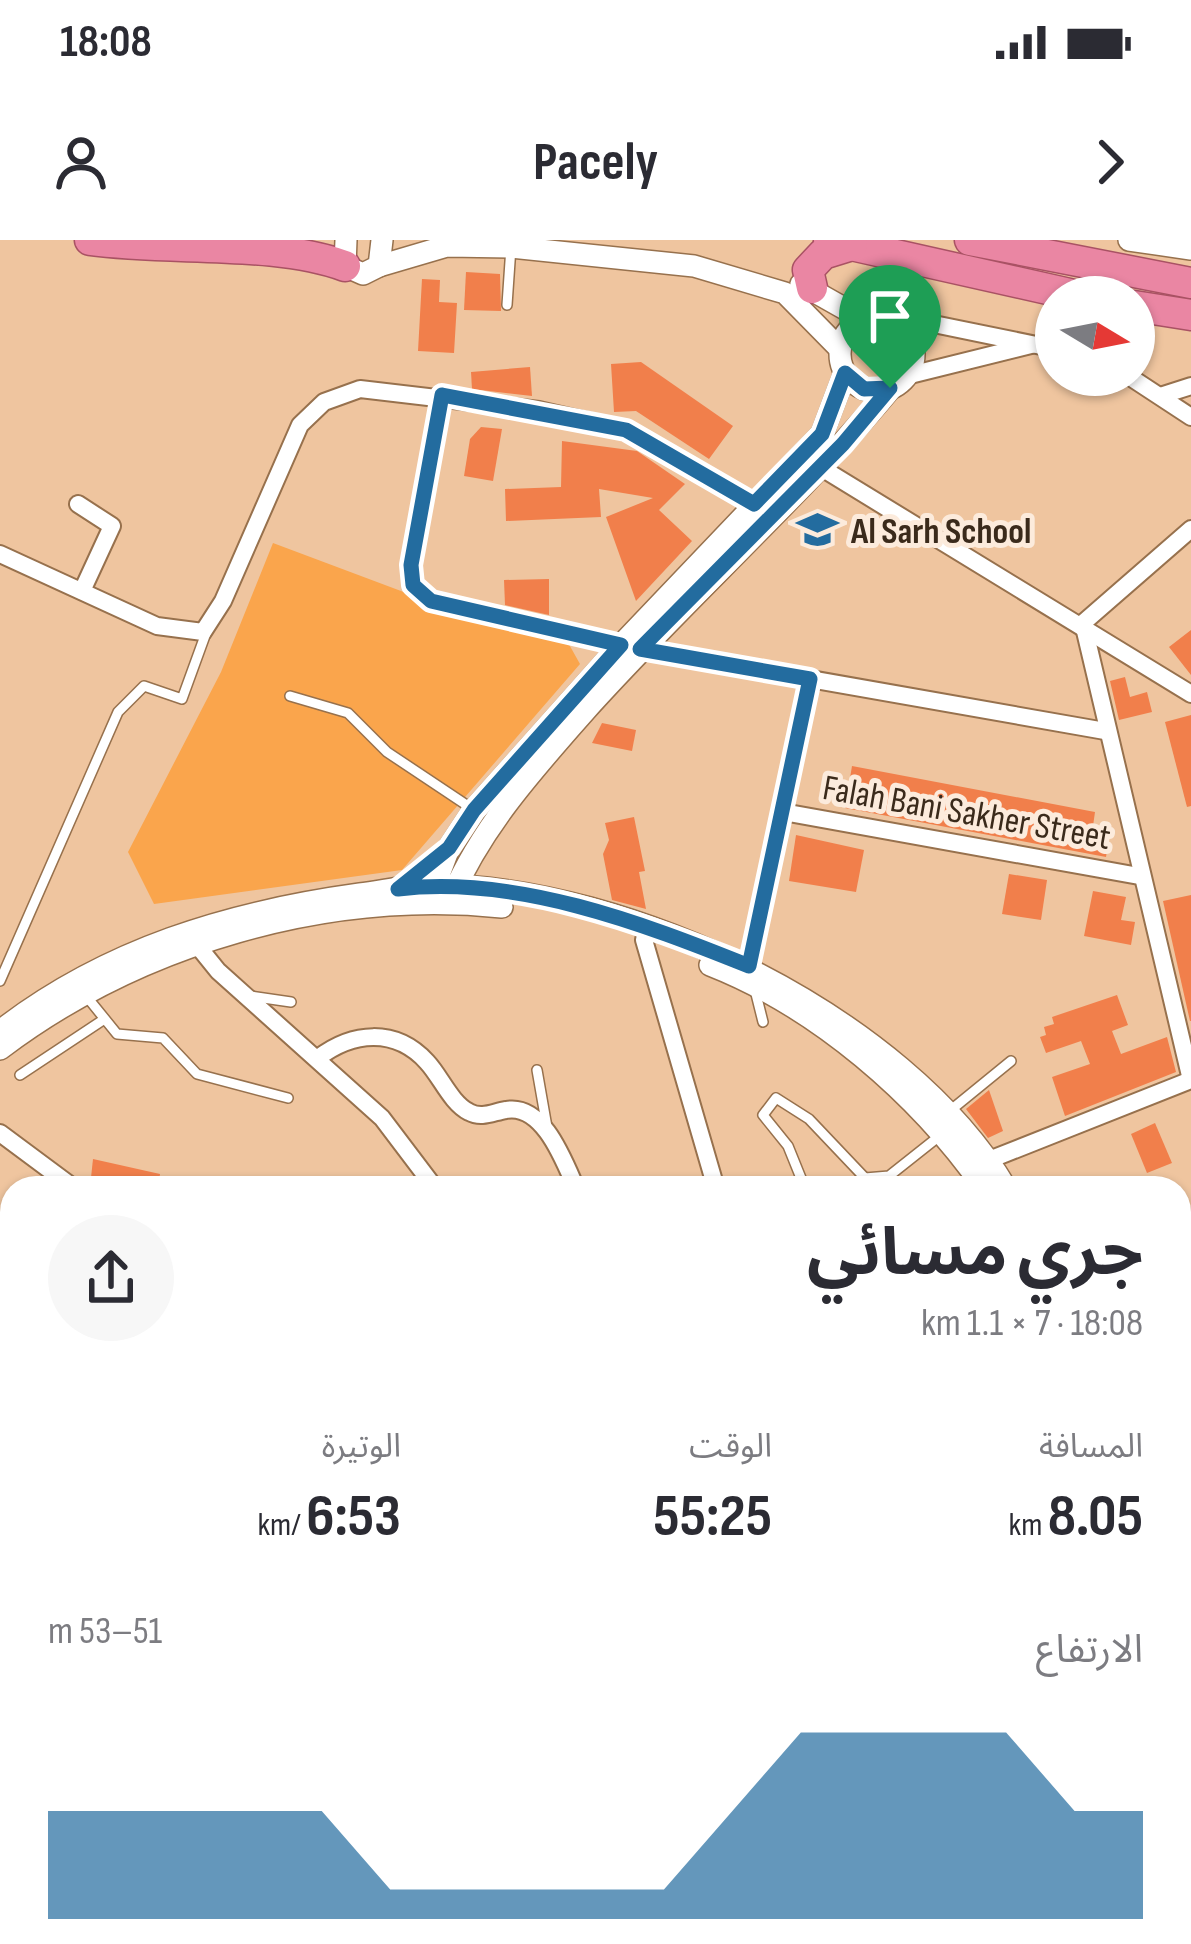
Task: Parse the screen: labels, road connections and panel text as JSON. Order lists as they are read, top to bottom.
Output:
{
  "streets": {
    "street": ["Falah Bani Sakher Street"]
  },
  "places": {
    "school or university": ["Al Sarh School"]
  },
  "north": "right",
  "page": {
    "status": "18:08",
    "header": "Pacely",
    "heading": ["جري مسائي", "18:08 · 7 × 1.1 km"],
    "stats": [
      ["المسافة", "8.05 km"],
      ["الوقت", "55:25"],
      ["الوتيرة", "6:53 /km"]
    ],
    "chart": ["الارتفاع", "51–53 m"]
  }
}
